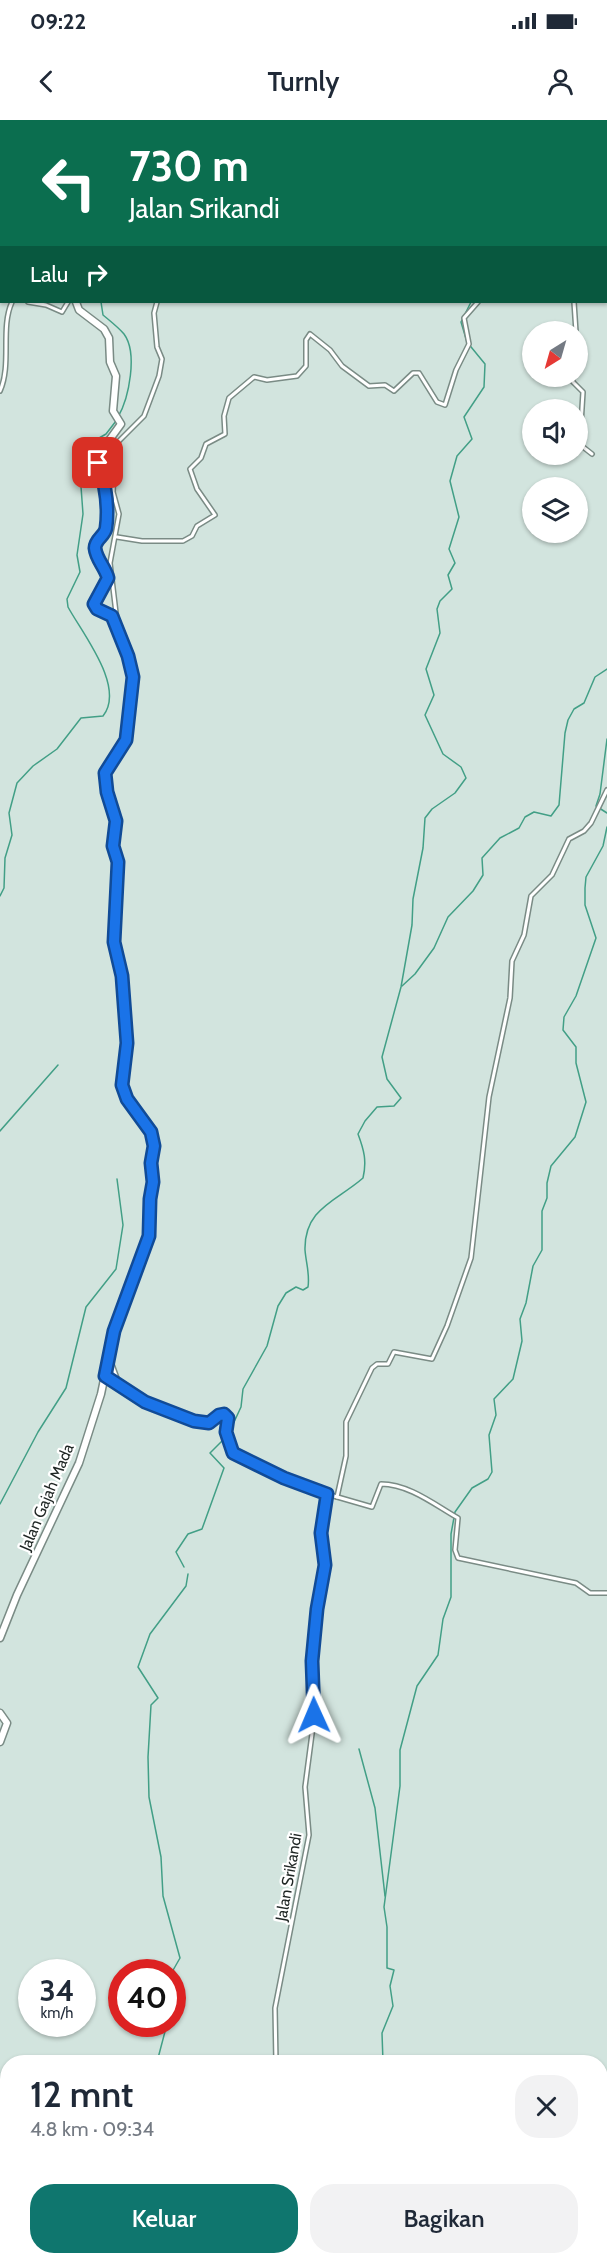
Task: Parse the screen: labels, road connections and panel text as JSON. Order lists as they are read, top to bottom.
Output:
{
  "streets": {
    "highway": ["Jalan Gajah Mada"],
    "street": ["Jalan Srikandi"]
  },
  "north": "bottom left",
  "page": {
    "status": "09:22",
    "header": "Turnly",
    "turn": ["730 m", "Jalan Srikandi"],
    "then": "Lalu",
    "speed": "34 km/h",
    "limit": "40",
    "heading": ["12 mnt", "4.8 km · 09:34"],
    "buttons": ["Keluar", "Bagikan"]
  }
}
